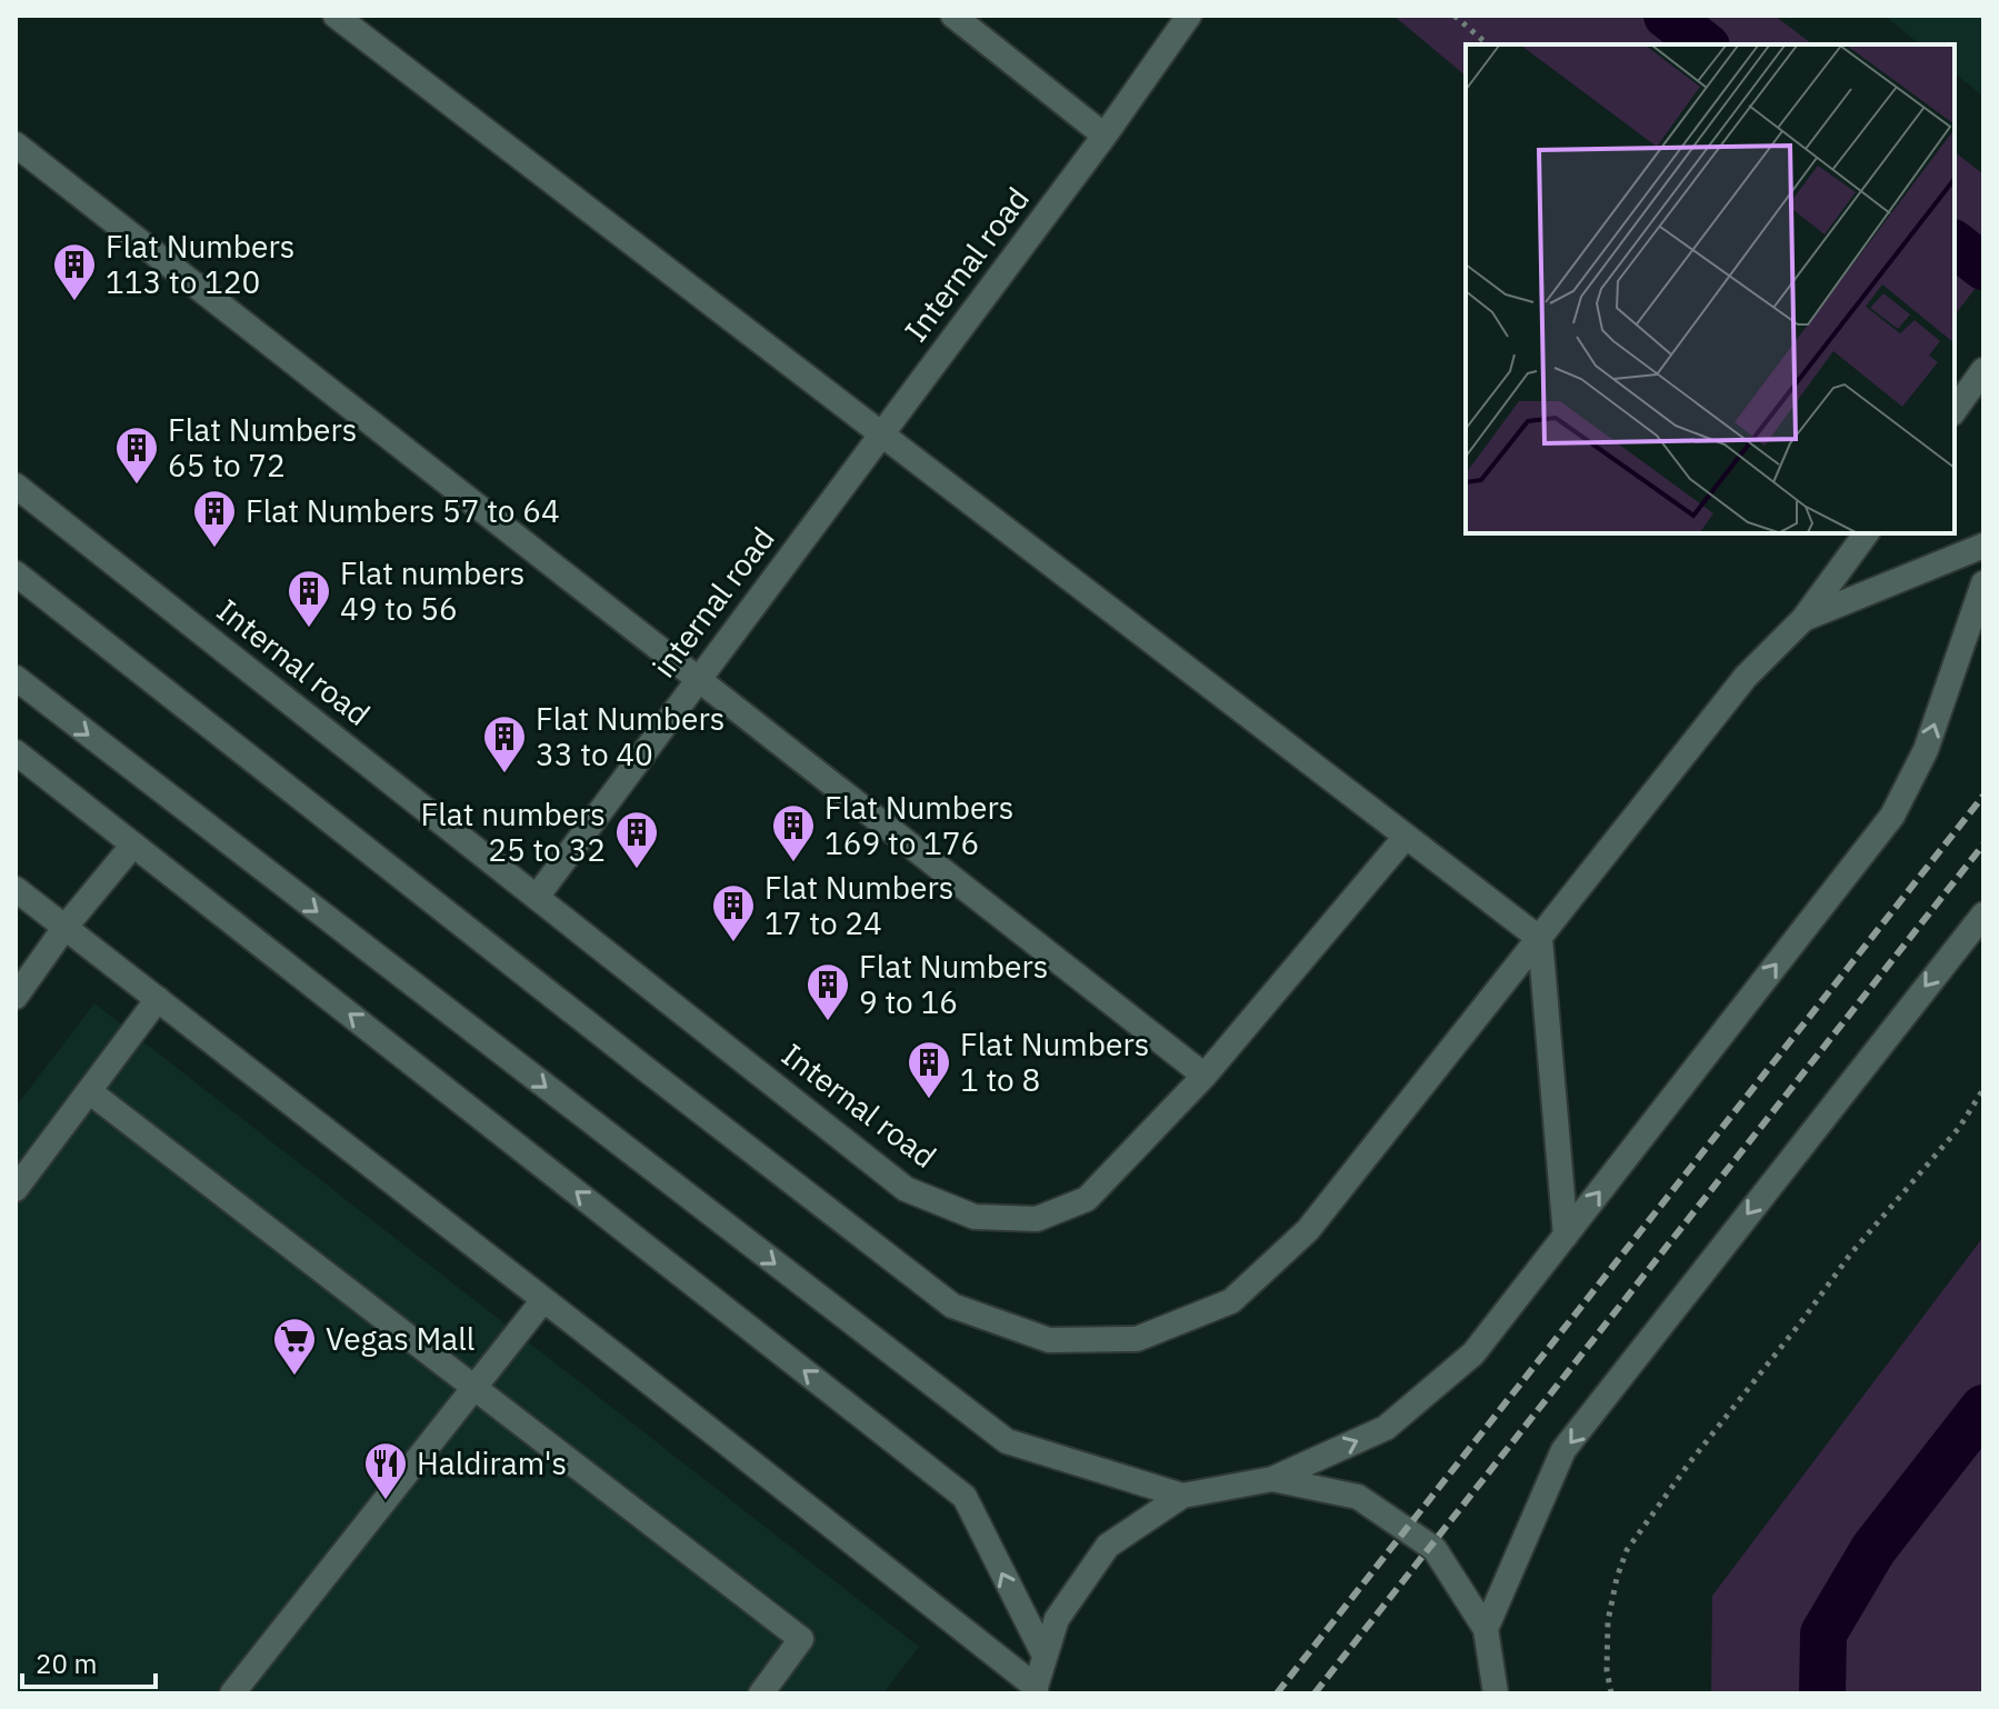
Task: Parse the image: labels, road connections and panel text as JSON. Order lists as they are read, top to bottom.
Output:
{
  "streets": {
    "street": ["Internal road", "internal road"]
  },
  "crossings": [
    ["Internal road", "internal road"]
  ],
  "places": {
    "building": [
      "Flat Numbers 113 to 120",
      "Flat Numbers 65 to 72",
      "Flat Numbers 57 to 64",
      "Flat numbers 49 to 56",
      "Flat Numbers 33 to 40",
      "Flat Numbers 169 to 176",
      "Flat numbers 25 to 32",
      "Flat Numbers 17 to 24",
      "Flat Numbers 9 to 16",
      "Flat Numbers 1 to 8"
    ],
    "supermarket": ["Vegas Mall"],
    "restaurant": ["Haldiram's"]
  },
  "scale_bar": "20 m"
}
